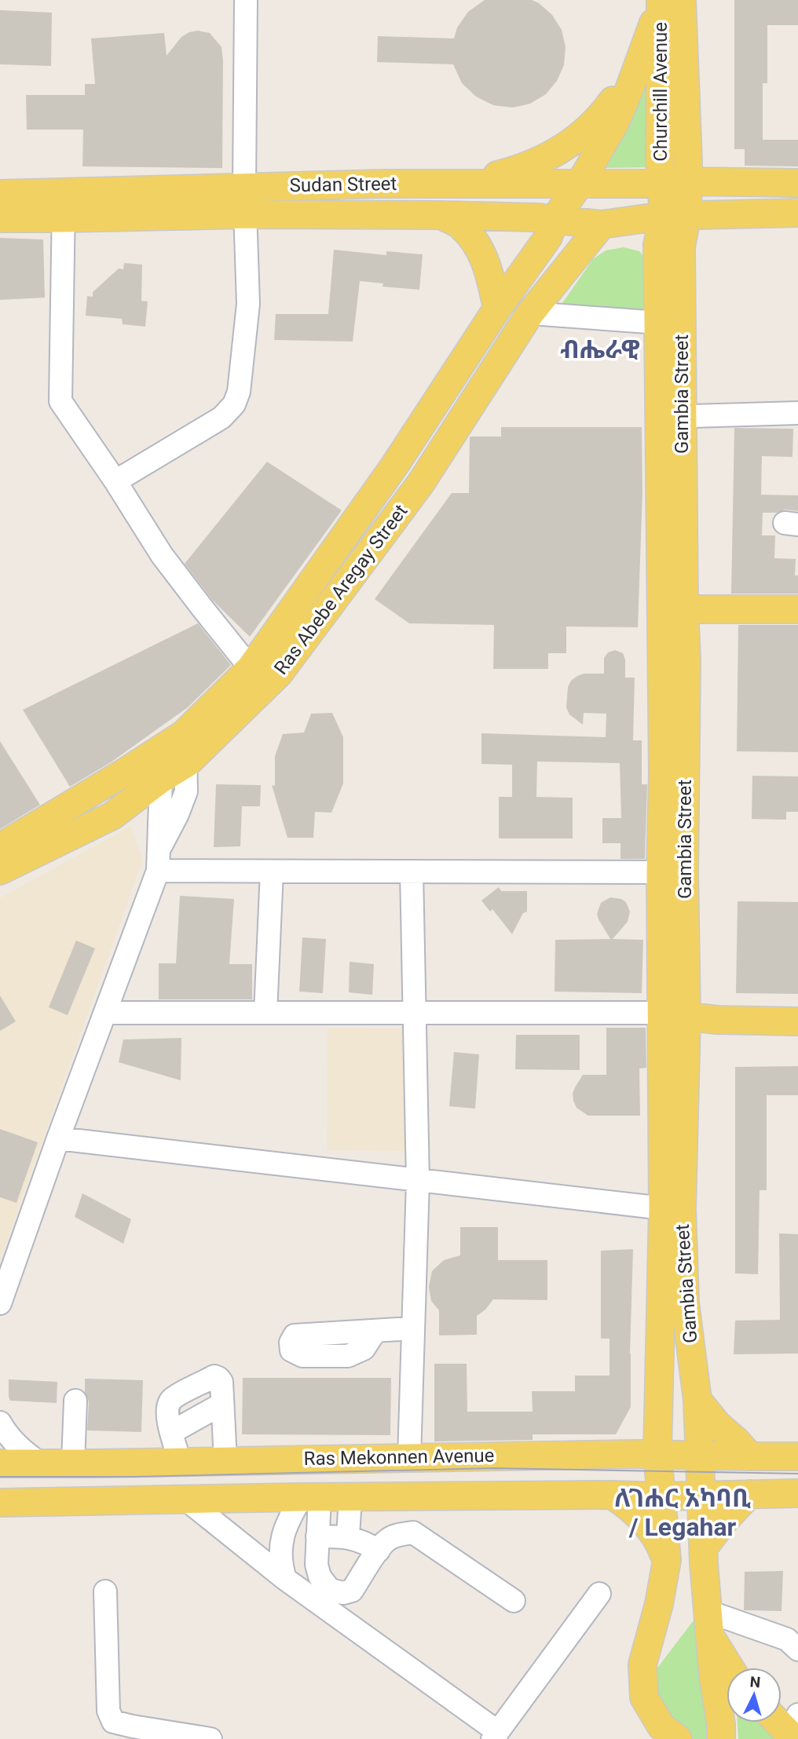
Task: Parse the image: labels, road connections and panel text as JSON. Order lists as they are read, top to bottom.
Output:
{
  "streets": {
    "main road": [
      "Churchill Avenue",
      "Sudan Street",
      "Gambia Street",
      "Ras Abebe Aregay Street",
      "Ras Mekonnen Avenue"
    ]
  },
  "crossings": [
    ["Churchill Avenue", "Sudan Street"],
    ["Churchill Avenue", "Gambia Street"],
    ["Sudan Street", "Gambia Street"],
    ["Sudan Street", "Ras Abebe Aregay Street"],
    ["Gambia Street", "Ras Mekonnen Avenue"]
  ],
  "districts": ["ብሔራዊ", "ለገሐር አካባቢ / Legahar"],
  "north": "top"
}
